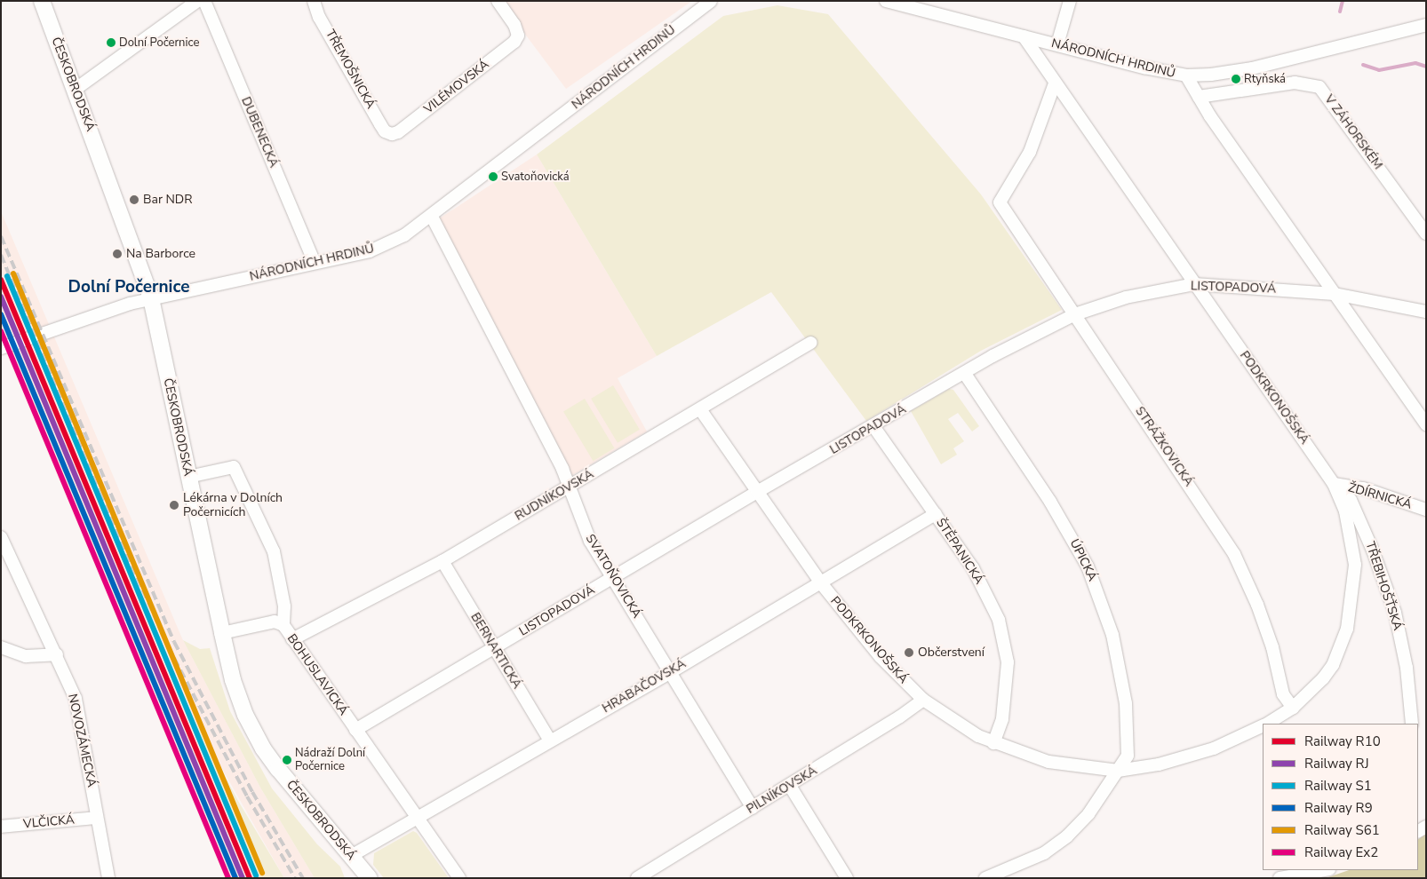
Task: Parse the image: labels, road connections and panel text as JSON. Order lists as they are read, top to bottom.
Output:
{
  "streets": {
    "main road": ["ČESKOBRODSKÁ"],
    "street": [
      "NÁRODNÍCH HRDINŮ",
      "TŘEMOŠNICKÁ",
      "VILÉMOVSKÁ",
      "DUBENECKÁ",
      "V ZÁHORSKÉM",
      "LISTOPADOVÁ",
      "PODKRKONOŠSKÁ",
      "STRÁŽKOVICKÁ",
      "RUDNÍKOVSKÁ",
      "ŽDÍRNICKÁ",
      "ŠTĚPANICKÁ",
      "ÚPICKÁ",
      "SVATOŇOVICKÁ",
      "TŘEBIHOŠŤSKÁ",
      "BERNARTICKÁ",
      "BOHUSLAVICKÁ",
      "HRABAČOVSKÁ",
      "NOVOZÁMECKÁ",
      "PILNÍKOVSKÁ",
      "VLČICKÁ"
    ]
  },
  "crossings": [
    ["NÁRODNÍCH HRDINŮ", "ČESKOBRODSKÁ"],
    ["NÁRODNÍCH HRDINŮ", "DUBENECKÁ"],
    ["NÁRODNÍCH HRDINŮ", "PODKRKONOŠSKÁ"],
    ["NÁRODNÍCH HRDINŮ", "SVATOŇOVICKÁ"],
    ["TŘEMOŠNICKÁ", "VILÉMOVSKÁ"],
    ["ČESKOBRODSKÁ", "BOHUSLAVICKÁ"],
    ["ČESKOBRODSKÁ", "HRABAČOVSKÁ"],
    ["LISTOPADOVÁ", "PODKRKONOŠSKÁ"],
    ["LISTOPADOVÁ", "STRÁŽKOVICKÁ"],
    ["LISTOPADOVÁ", "ŠTĚPANICKÁ"],
    ["LISTOPADOVÁ", "ÚPICKÁ"],
    ["LISTOPADOVÁ", "SVATOŇOVICKÁ"],
    ["LISTOPADOVÁ", "BERNARTICKÁ"],
    ["LISTOPADOVÁ", "BOHUSLAVICKÁ"],
    ["PODKRKONOŠSKÁ", "STRÁŽKOVICKÁ"],
    ["PODKRKONOŠSKÁ", "RUDNÍKOVSKÁ"],
    ["PODKRKONOŠSKÁ", "ŽDÍRNICKÁ"],
    ["PODKRKONOŠSKÁ", "ŠTĚPANICKÁ"],
    ["PODKRKONOŠSKÁ", "ÚPICKÁ"],
    ["PODKRKONOŠSKÁ", "TŘEBIHOŠŤSKÁ"],
    ["PODKRKONOŠSKÁ", "HRABAČOVSKÁ"],
    ["PODKRKONOŠSKÁ", "PILNÍKOVSKÁ"],
    ["RUDNÍKOVSKÁ", "SVATOŇOVICKÁ"],
    ["RUDNÍKOVSKÁ", "BERNARTICKÁ"],
    ["RUDNÍKOVSKÁ", "BOHUSLAVICKÁ"],
    ["ŽDÍRNICKÁ", "TŘEBIHOŠŤSKÁ"],
    ["ŠTĚPANICKÁ", "HRABAČOVSKÁ"],
    ["SVATOŇOVICKÁ", "HRABAČOVSKÁ"],
    ["SVATOŇOVICKÁ", "PILNÍKOVSKÁ"],
    ["BERNARTICKÁ", "HRABAČOVSKÁ"],
    ["BOHUSLAVICKÁ", "HRABAČOVSKÁ"],
    ["NOVOZÁMECKÁ", "VLČICKÁ"]
  ],
  "districts": ["Dolní Počernice"],
  "places": [
    "Dolní Počernice",
    "Rtyňská",
    "Svatoňovická",
    "Bar NDR",
    "Na Barborce",
    "Lékárna v Dolních Počernicích",
    "Občerstvení",
    "Nádraží Dolní Počernice"
  ],
  "lines": [
    "rail line S61",
    "rail line S1",
    "rail line R10",
    "rail line RJ",
    "rail line R9",
    "rail line Ex2"
  ],
  "legend": [
    "Railway R10",
    "Railway RJ",
    "Railway S1",
    "Railway R9",
    "Railway S61",
    "Railway Ex2"
  ]
}
